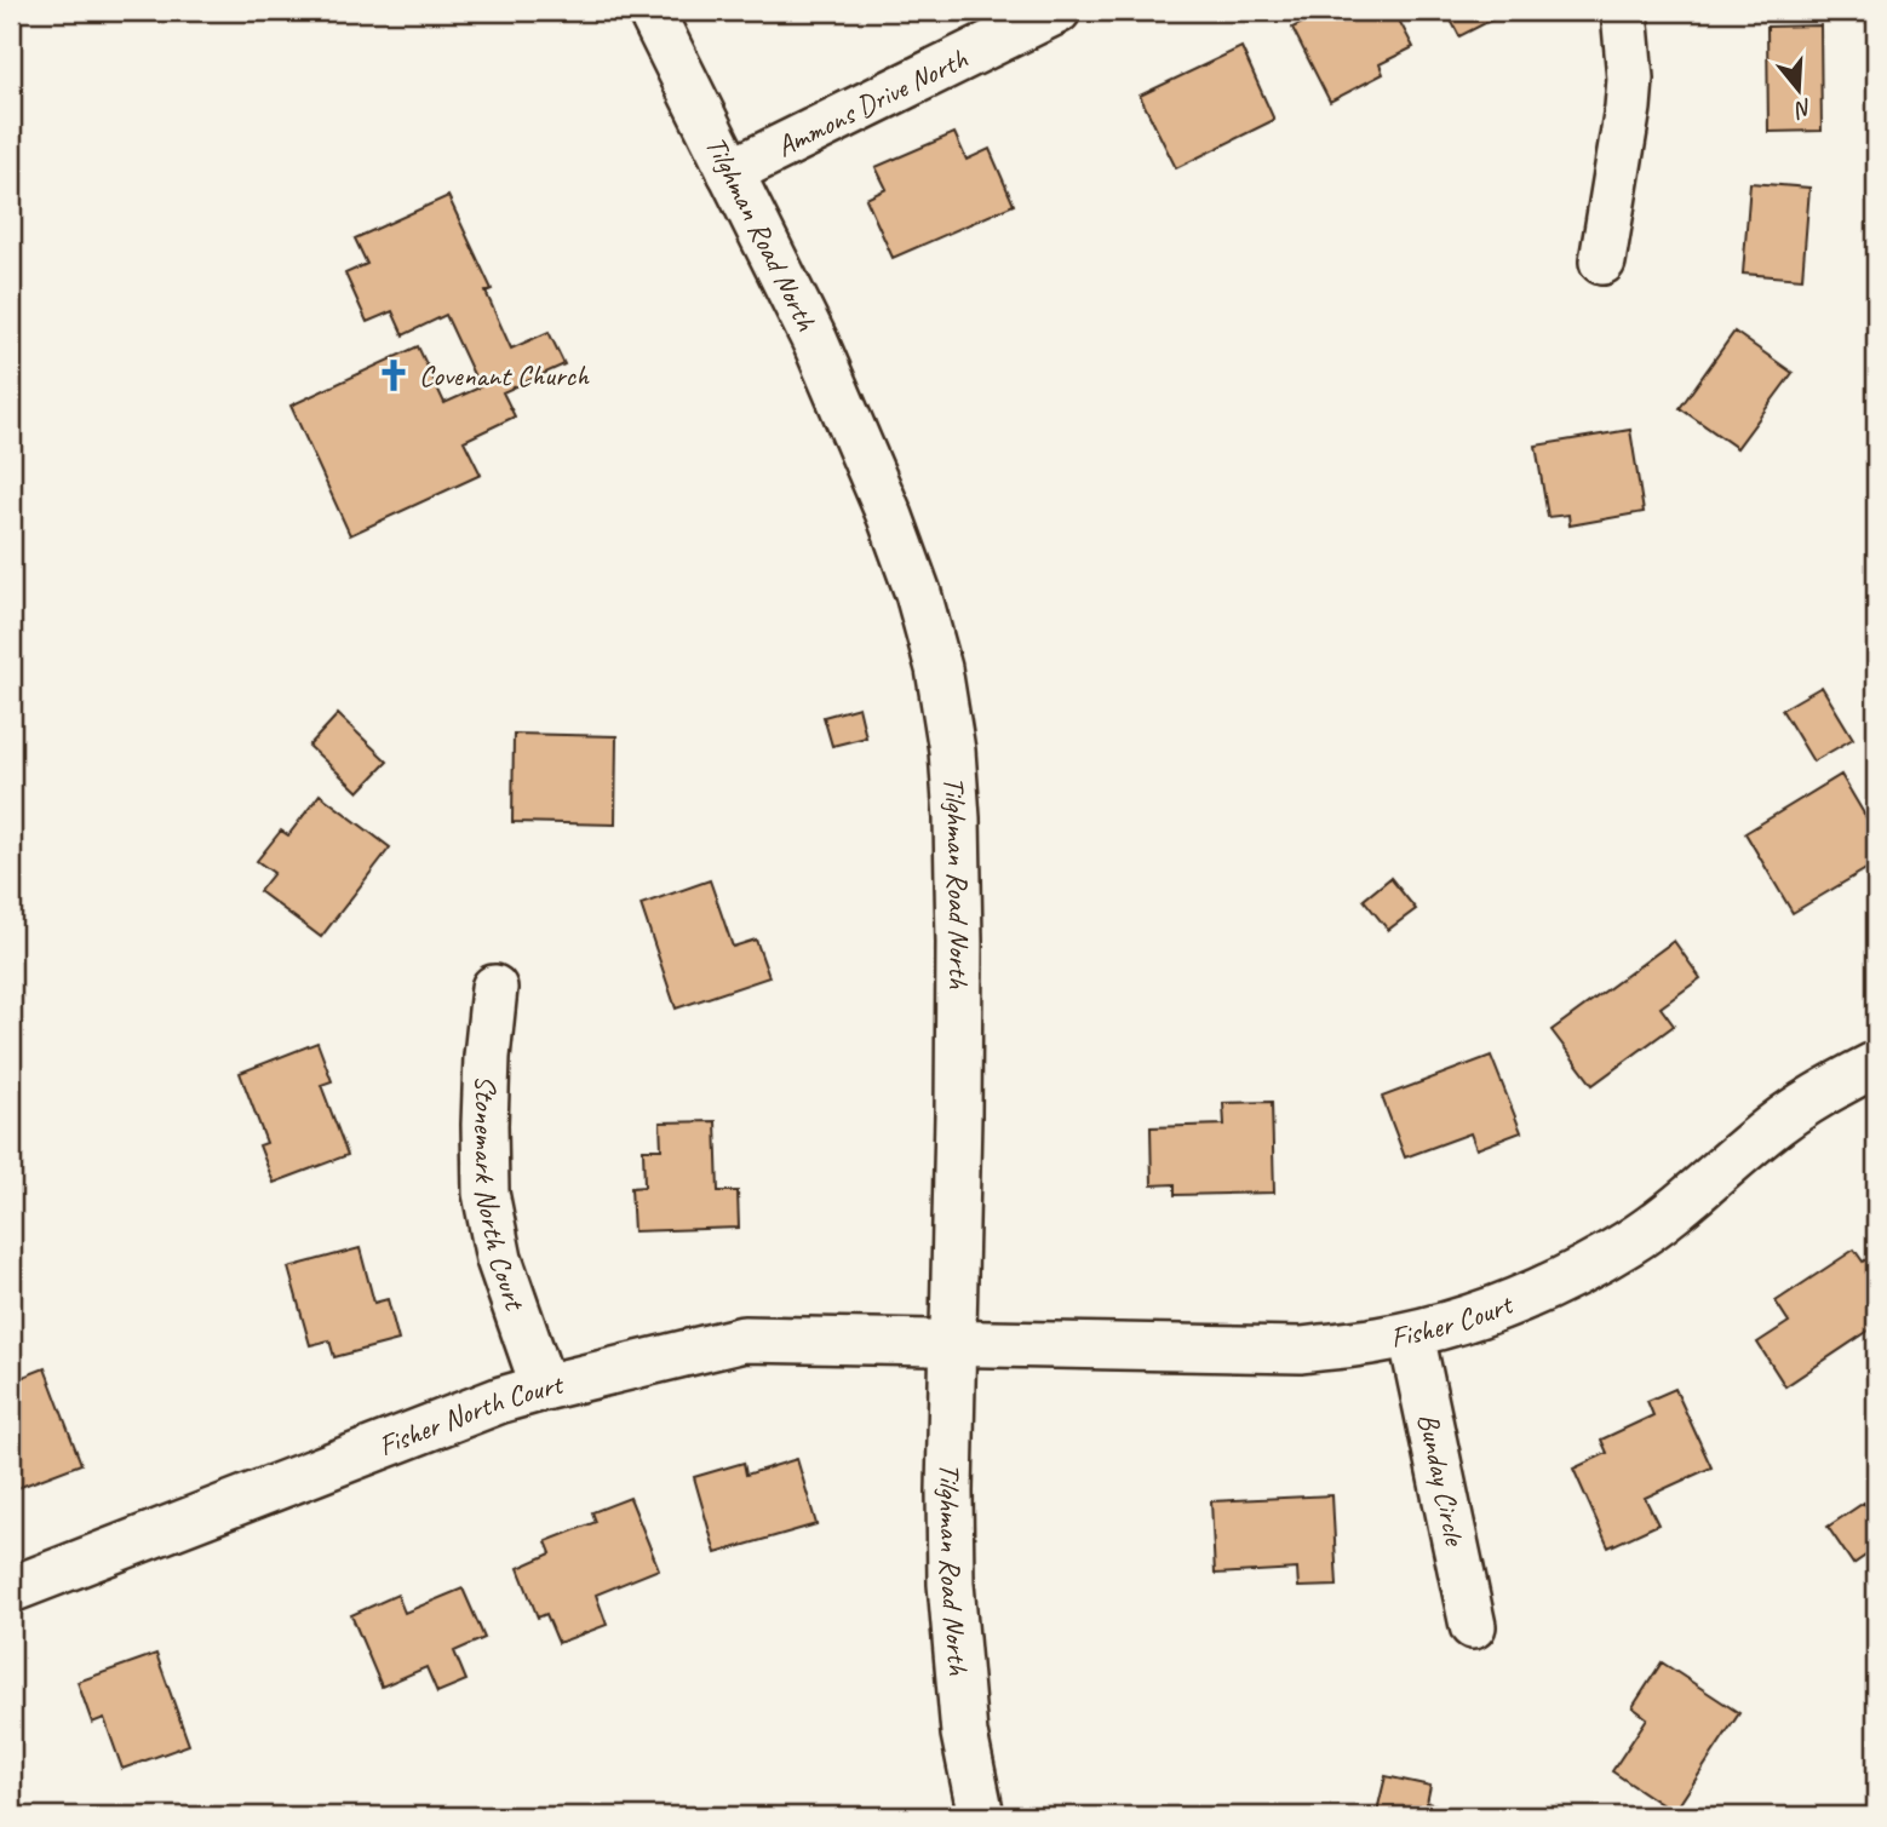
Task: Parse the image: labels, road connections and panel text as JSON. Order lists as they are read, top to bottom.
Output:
{
  "streets": {
    "street": [
      "Ammons Drive North",
      "Tilghman Road North",
      "Stonemark North Court",
      "Fisher Court",
      "Fisher North Court",
      "Bunday Circle"
    ]
  },
  "crossings": [
    ["Ammons Drive North", "Tilghman Road North"],
    ["Tilghman Road North", "Fisher Court"],
    ["Tilghman Road North", "Fisher North Court"],
    ["Stonemark North Court", "Fisher North Court"],
    ["Fisher Court", "Fisher North Court"],
    ["Fisher Court", "Bunday Circle"]
  ],
  "places": {
    "church": ["Covenant Church"]
  },
  "north": "bottom"
}
